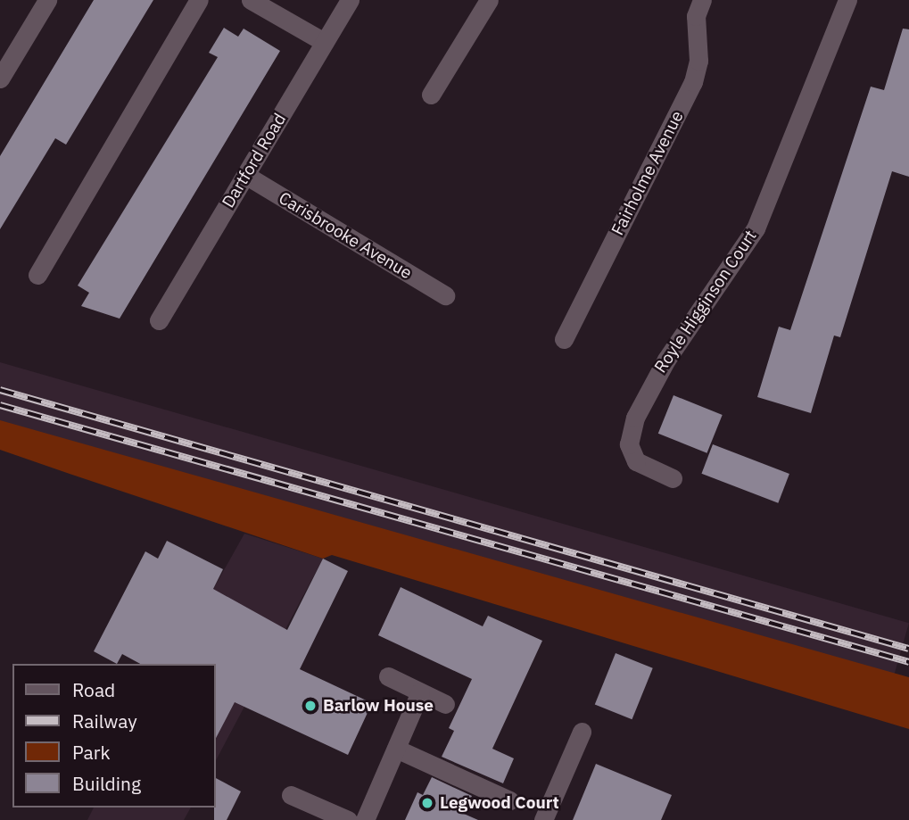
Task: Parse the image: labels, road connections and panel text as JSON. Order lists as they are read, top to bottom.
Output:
{
  "streets": {
    "street": [
      "Dartford Road",
      "Fairholme Avenue",
      "Carisbrooke Avenue",
      "Royle Higginson Court"
    ]
  },
  "crossings": [
    ["Dartford Road", "Carisbrooke Avenue"]
  ],
  "places": ["Barlow House", "Legwood Court"],
  "legend": [
    "Road",
    "Railway",
    "Park",
    "Building"
  ]
}
